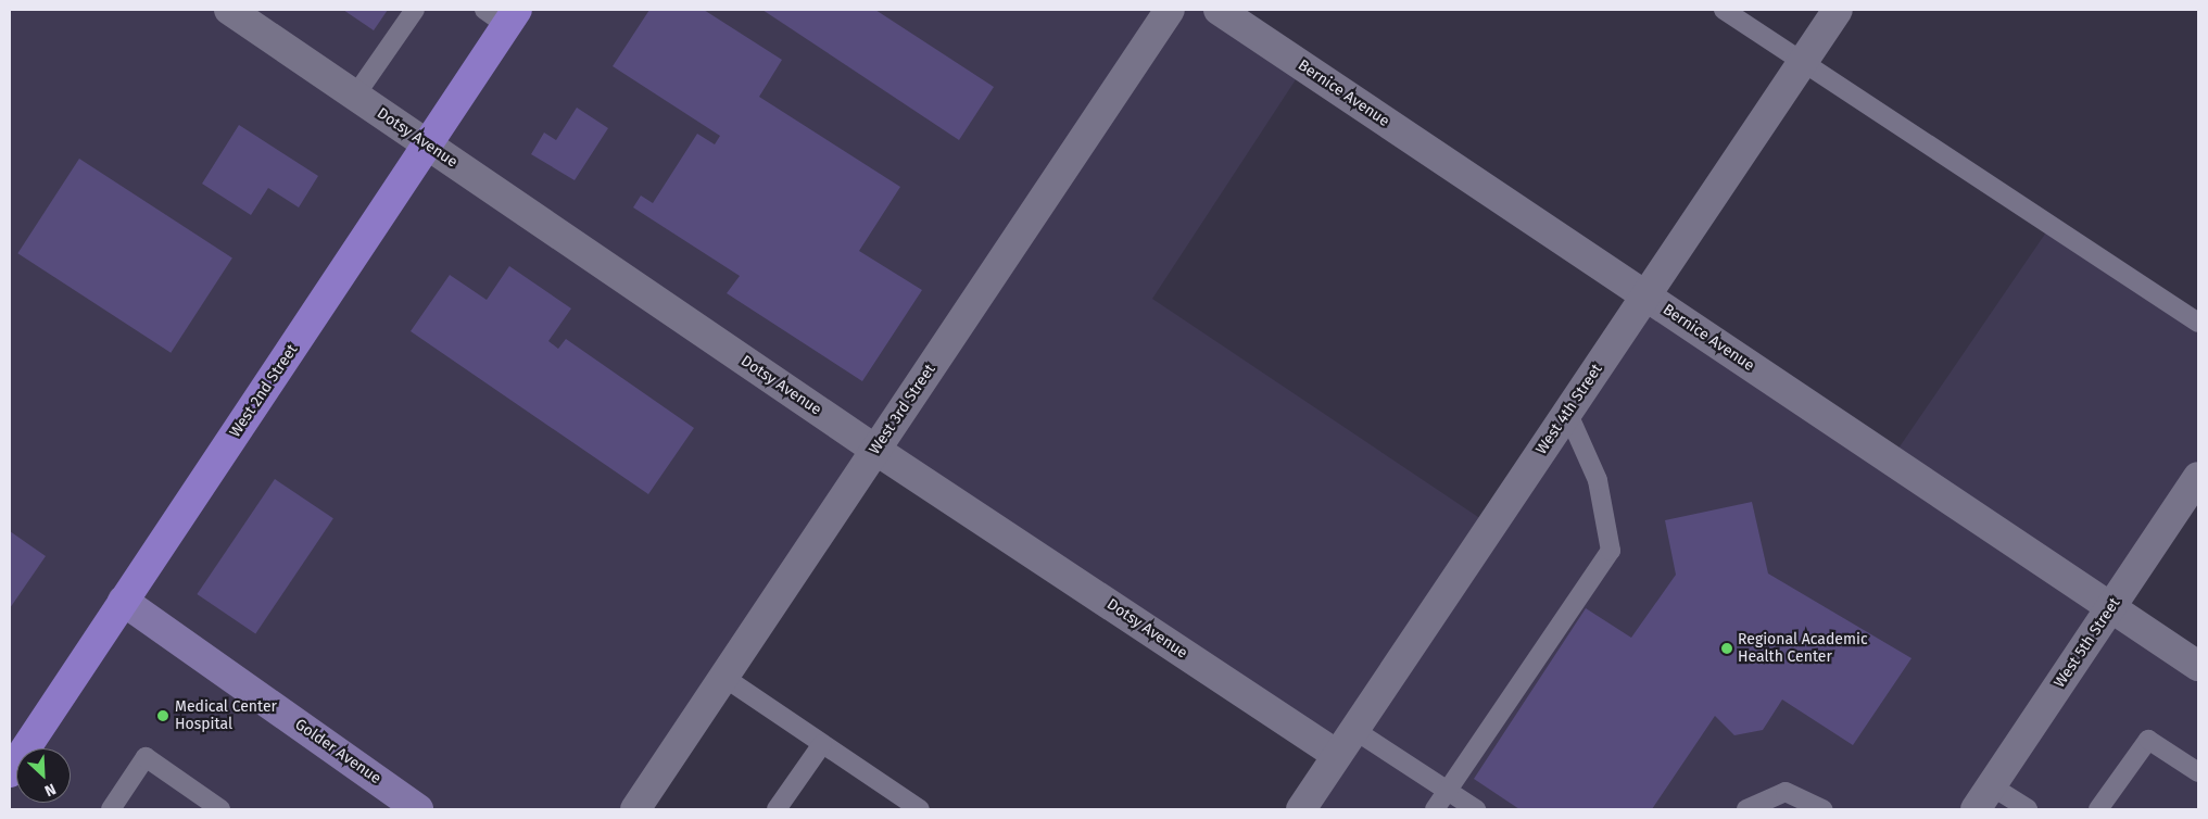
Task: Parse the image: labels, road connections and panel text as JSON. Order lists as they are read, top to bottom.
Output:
{
  "streets": {
    "main road": ["West 2nd Street", "Golder Avenue"],
    "street": [
      "Bernice Avenue",
      "Dotsy Avenue",
      "West 3rd Street",
      "West 4th Street",
      "West 5th Street"
    ]
  },
  "crossings": [
    ["Bernice Avenue", "West 4th Street"],
    ["Bernice Avenue", "West 5th Street"],
    ["Dotsy Avenue", "West 2nd Street"],
    ["Dotsy Avenue", "West 3rd Street"],
    ["Dotsy Avenue", "West 4th Street"],
    ["West 2nd Street", "Golder Avenue"]
  ],
  "places": ["Regional Academic Health Center", "Medical Center Hospital"],
  "north": "bottom right"
}
